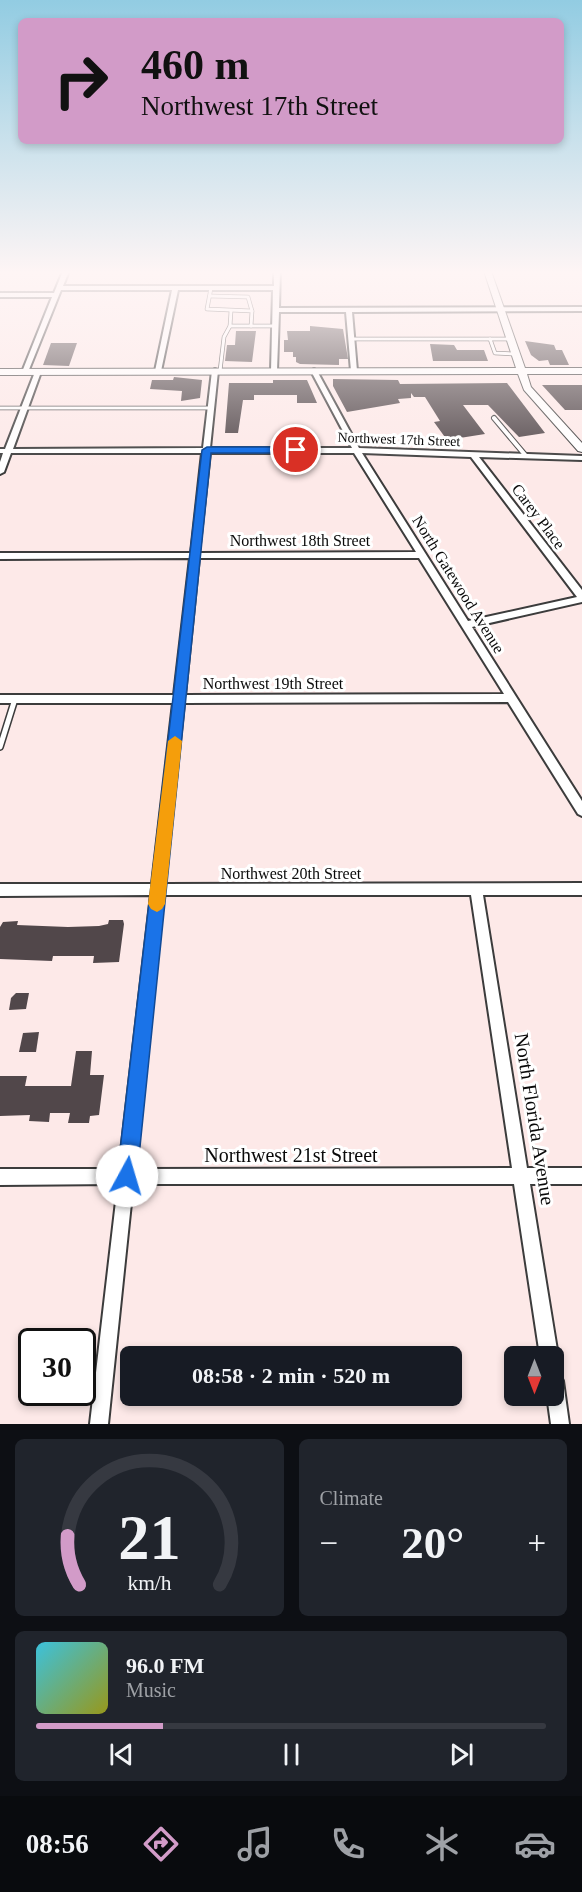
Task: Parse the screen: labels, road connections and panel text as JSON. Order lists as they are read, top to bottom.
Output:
{
  "streets": {
    "street": [
      "Northwest 17th Street",
      "Carey Place",
      "Northwest 18th Street",
      "North Gatewood Avenue",
      "Northwest 19th Street",
      "Northwest 20th Street",
      "North Florida Avenue",
      "Northwest 21st Street"
    ]
  },
  "crossings": [
    ["Northwest 17th Street", "Carey Place"],
    ["Northwest 17th Street", "North Gatewood Avenue"],
    ["Northwest 18th Street", "North Gatewood Avenue"],
    ["North Gatewood Avenue", "Northwest 19th Street"],
    ["Northwest 20th Street", "North Florida Avenue"],
    ["North Florida Avenue", "Northwest 21st Street"]
  ],
  "north": "bottom",
  "page": {
    "turn": ["460 m", "Northwest 17th Street"],
    "limit": "30",
    "trip": "08:58 · 2 min · 520 m",
    "tile": "Climate",
    "heat": ["−", "20°", "+"],
    "song": ["96.0 FM", "Music"],
    "tabs": "08:56",
    "gauge": ["21", "km/h"]
  }
}
